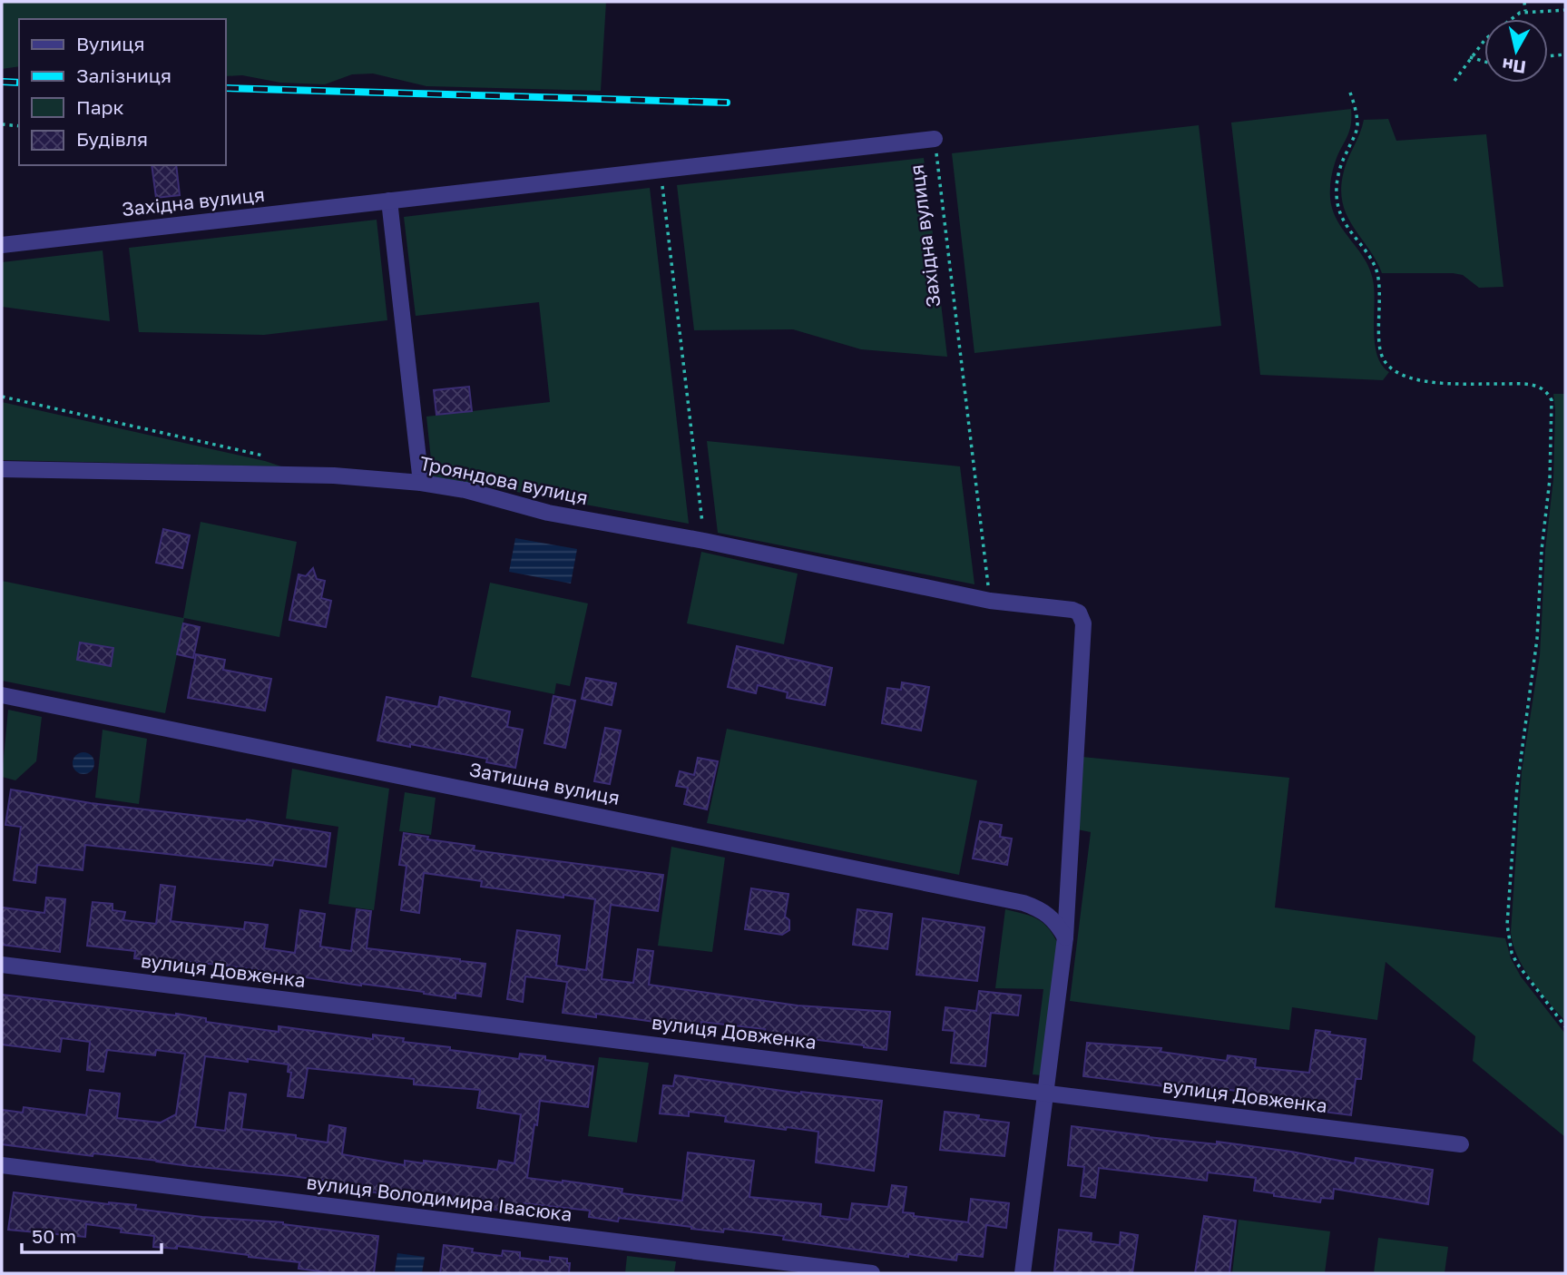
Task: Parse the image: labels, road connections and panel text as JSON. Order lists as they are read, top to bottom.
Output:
{
  "streets": {
    "street": [
      "Західна вулиця",
      "Трояндова вулиця",
      "Затишна вулиця",
      "вулиця Довженка",
      "вулиця Володимира Івасюка"
    ]
  },
  "crossings": [
    ["Західна вулиця", "Трояндова вулиця"],
    ["Трояндова вулиця", "Затишна вулиця"],
    ["Трояндова вулиця", "вулиця Довженка"]
  ],
  "legend": [
    "Вулиця",
    "Залізниця",
    "Парк",
    "Будівля"
  ],
  "scale_bar": "50 m",
  "north": "bottom"
}
